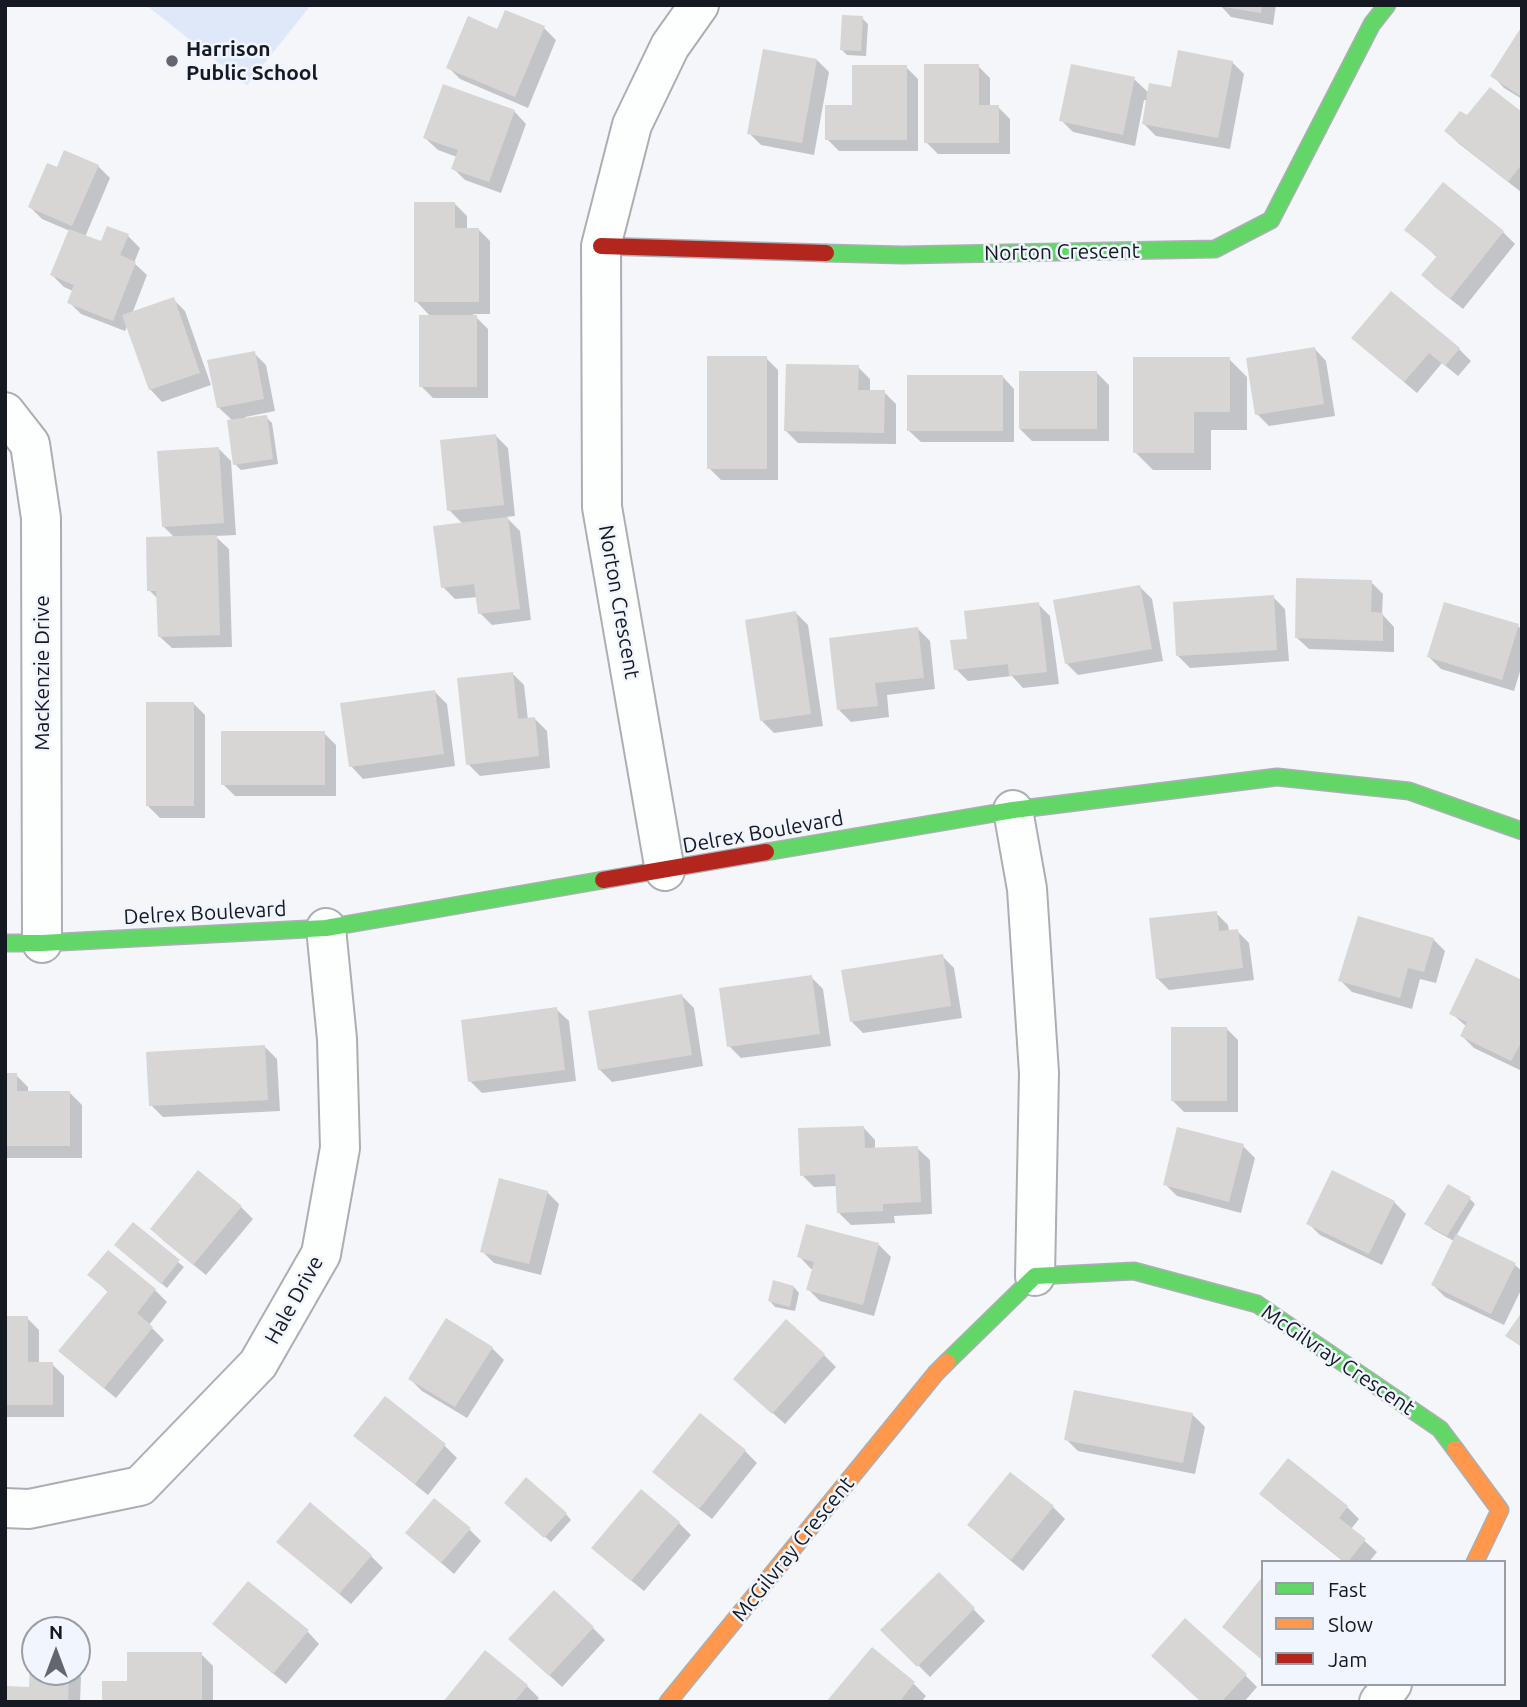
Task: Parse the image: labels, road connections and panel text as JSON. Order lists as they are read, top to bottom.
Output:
{
  "streets": {
    "street": [
      "Norton Crescent",
      "MacKenzie Drive",
      "Delrex Boulevard",
      "Hale Drive",
      "McGilvray Crescent"
    ]
  },
  "crossings": [
    ["Norton Crescent", "Delrex Boulevard"],
    ["MacKenzie Drive", "Delrex Boulevard"],
    ["Delrex Boulevard", "Hale Drive"]
  ],
  "places": ["Harrison Public School"],
  "legend": ["Fast", "Slow", "Jam"],
  "north": "top"
}
